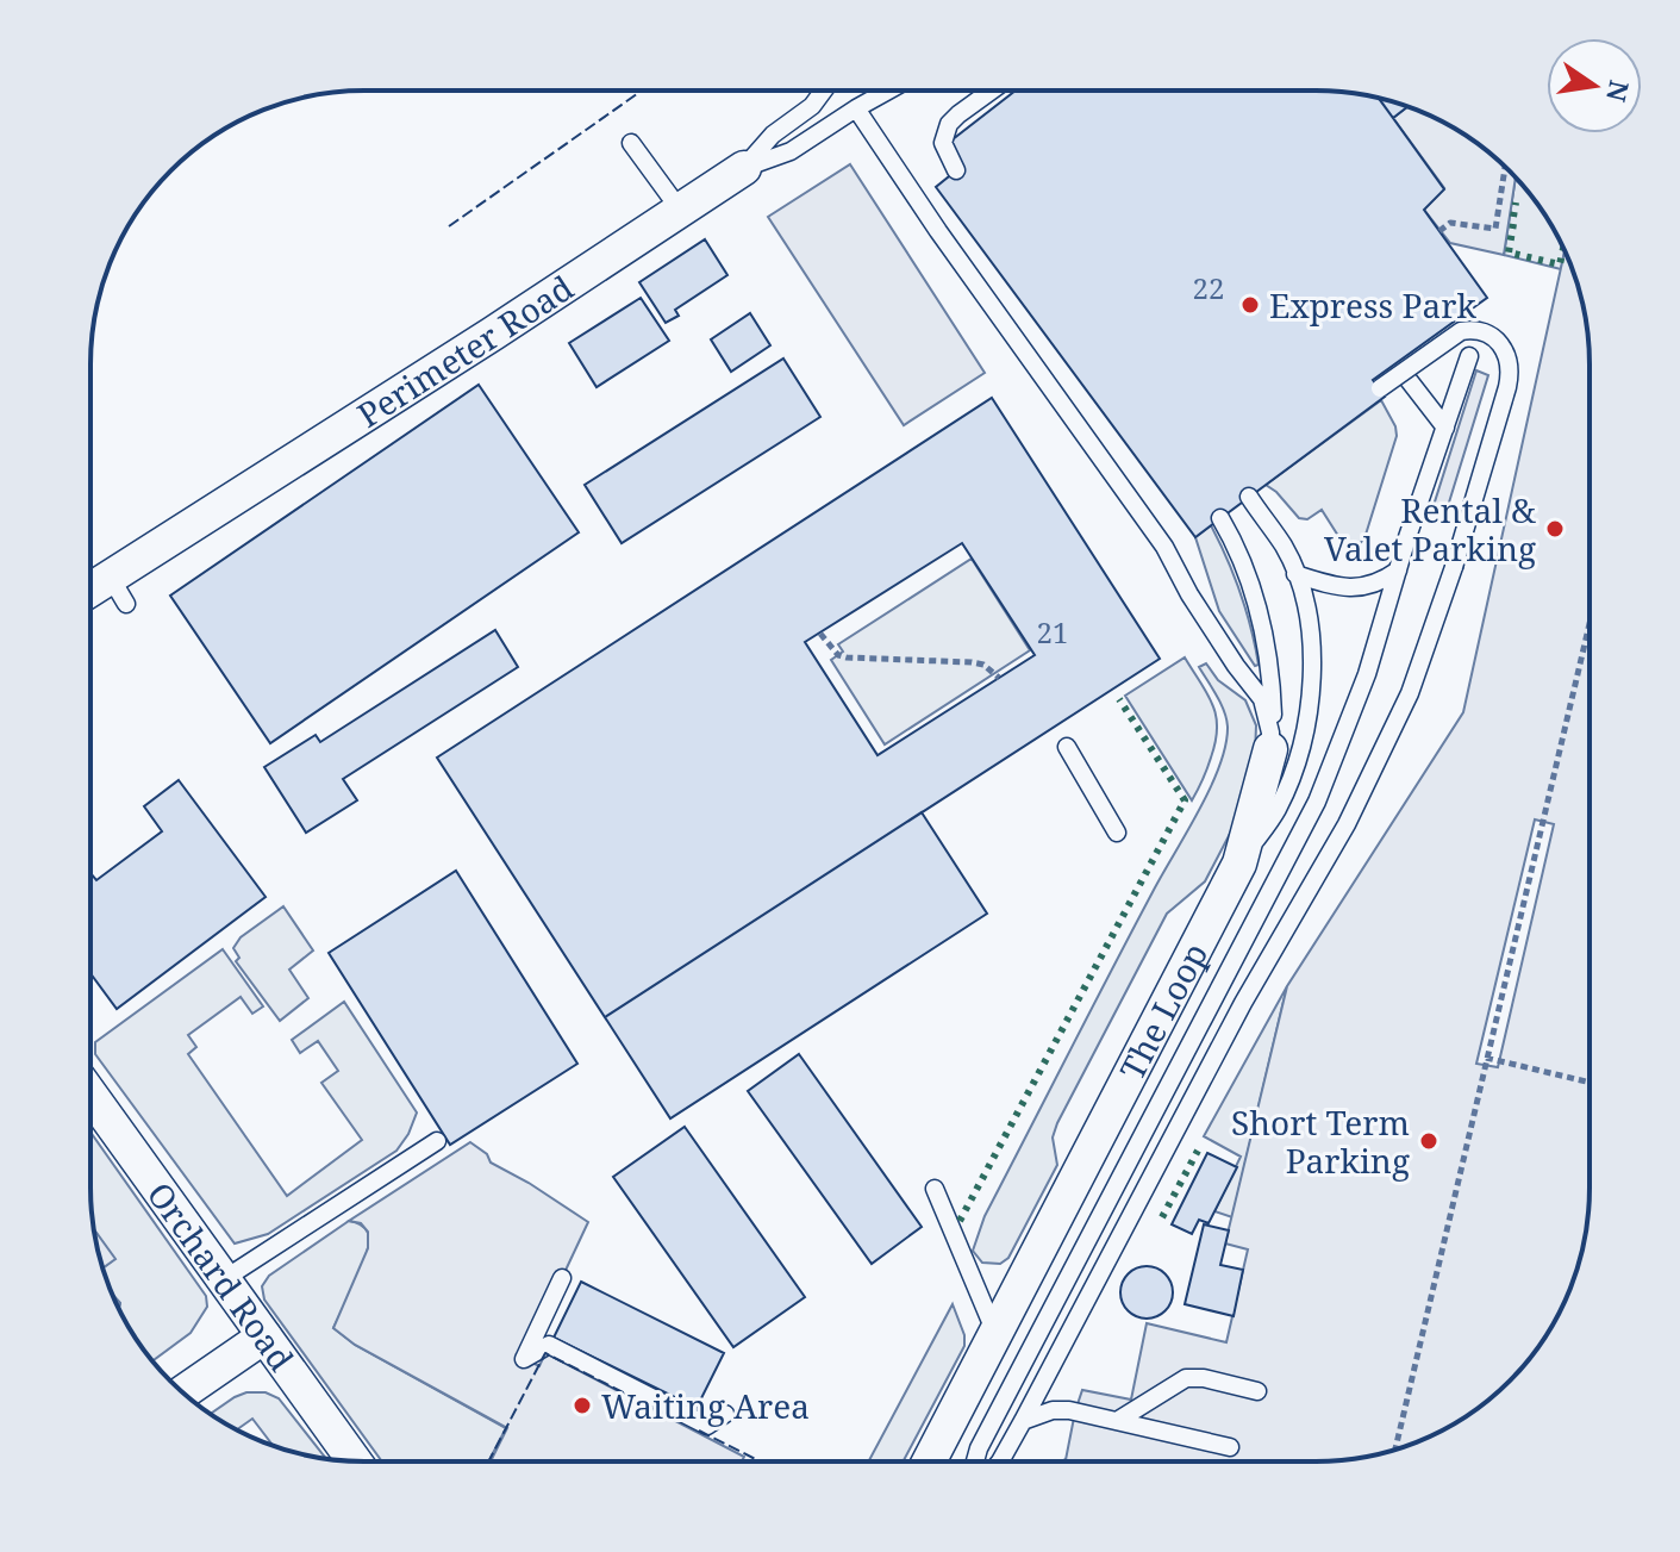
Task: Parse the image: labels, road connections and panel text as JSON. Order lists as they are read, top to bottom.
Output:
{
  "streets": {
    "street": ["Perimeter Road", "The Loop", "Orchard Road"]
  },
  "places": [
    "Express Park",
    "Rental & Valet Parking",
    "Short Term Parking",
    "Waiting Area"
  ],
  "house_numbers": ["22", "21"],
  "north": "right"
}
